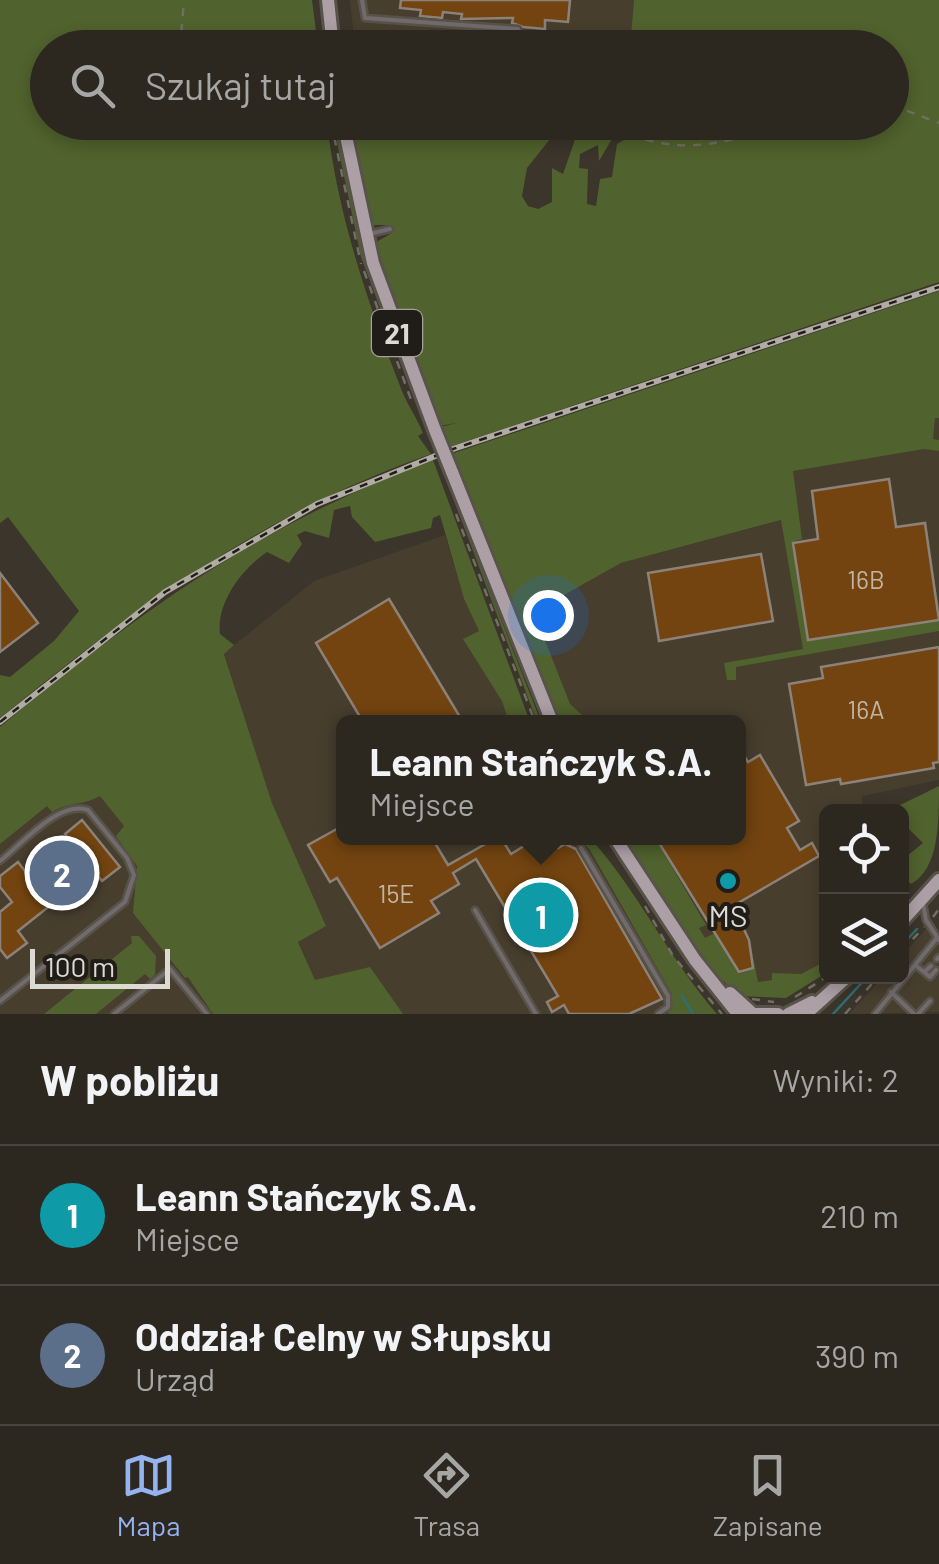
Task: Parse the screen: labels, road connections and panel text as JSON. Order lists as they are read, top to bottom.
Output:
{
  "streets": {
    "main road": ["21"]
  },
  "places": ["MS"],
  "house_numbers": ["16B", "16A", "15E"],
  "scale_bar": "100 m",
  "page": {
    "search": "Szukaj tutaj",
    "popup": ["Leann Stańczyk S.A.", "Miejsce"],
    "pins": ["2", "1"],
    "scale": "100 m",
    "heading": ["W pobliżu", "Wyniki: 2"],
    "list": [
      {
        "mark": "1",
        "name": "Leann Stańczyk S.A.",
        "note": "Miejsce",
        "value": "210 m"
      },
      {
        "mark": "2",
        "name": "Oddział Celny w Słupsku",
        "note": "Urząd",
        "value": "390 m"
      }
    ],
    "nav": ["Mapa", "Trasa", "Zapisane"]
  }
}
